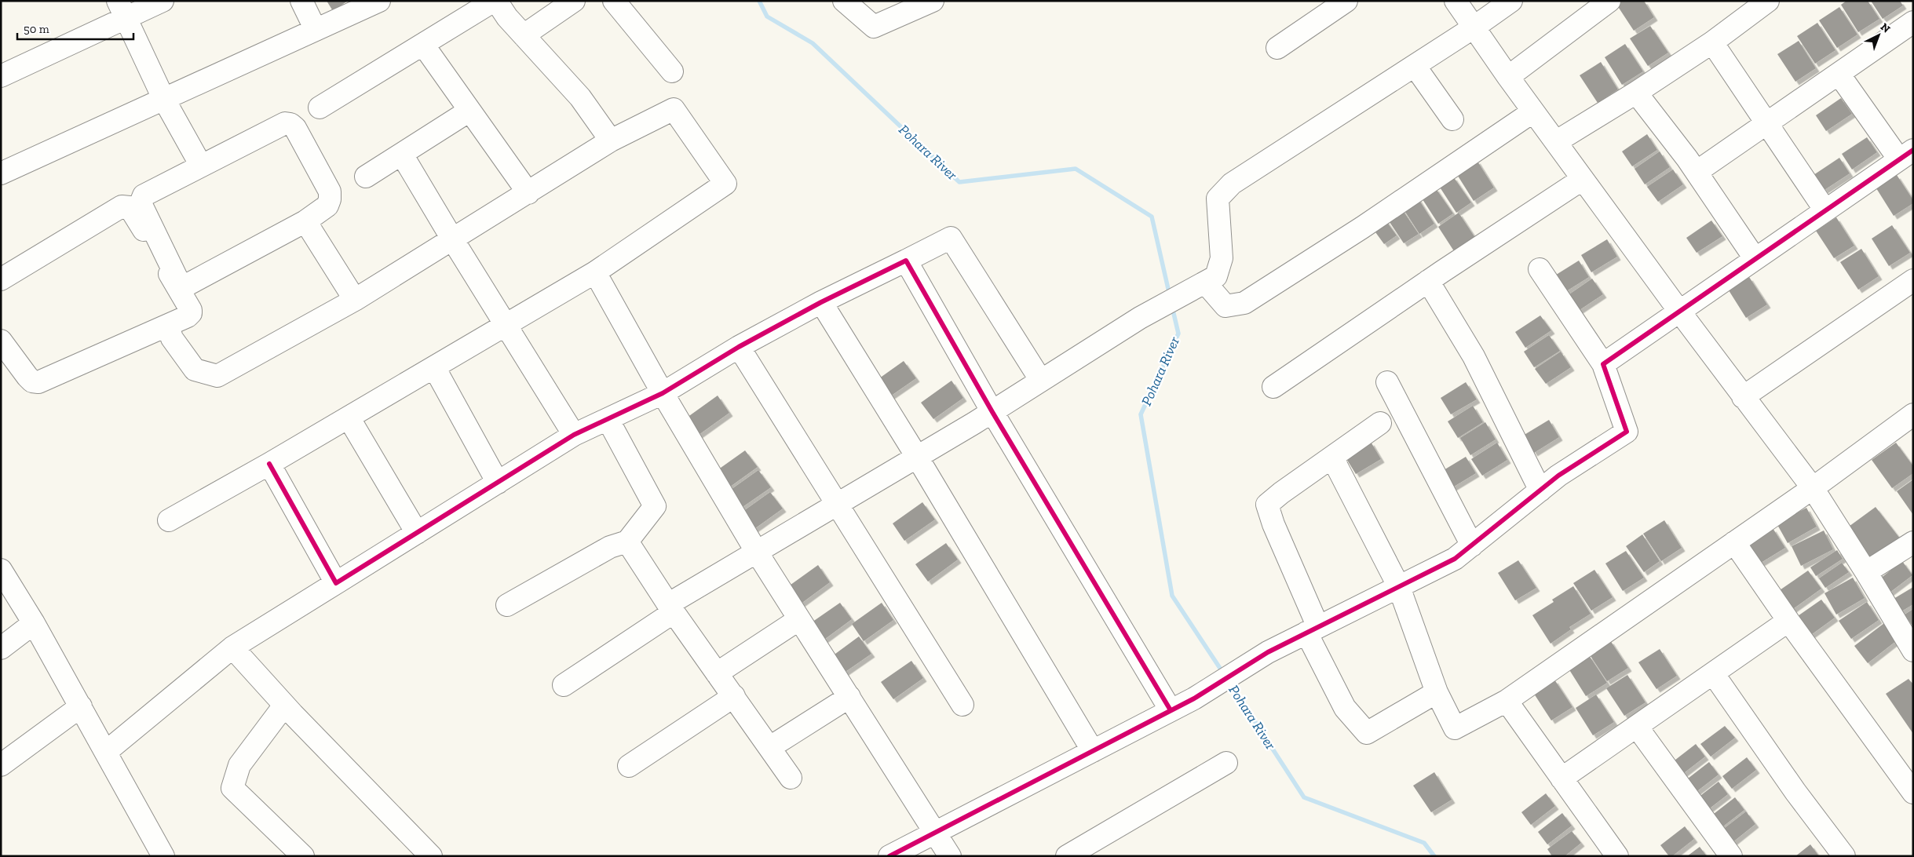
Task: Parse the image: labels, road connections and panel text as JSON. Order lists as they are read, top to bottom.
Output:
{
  "water": ["Pohara River"],
  "scale_bar": "50 m",
  "north": "top right"
}
